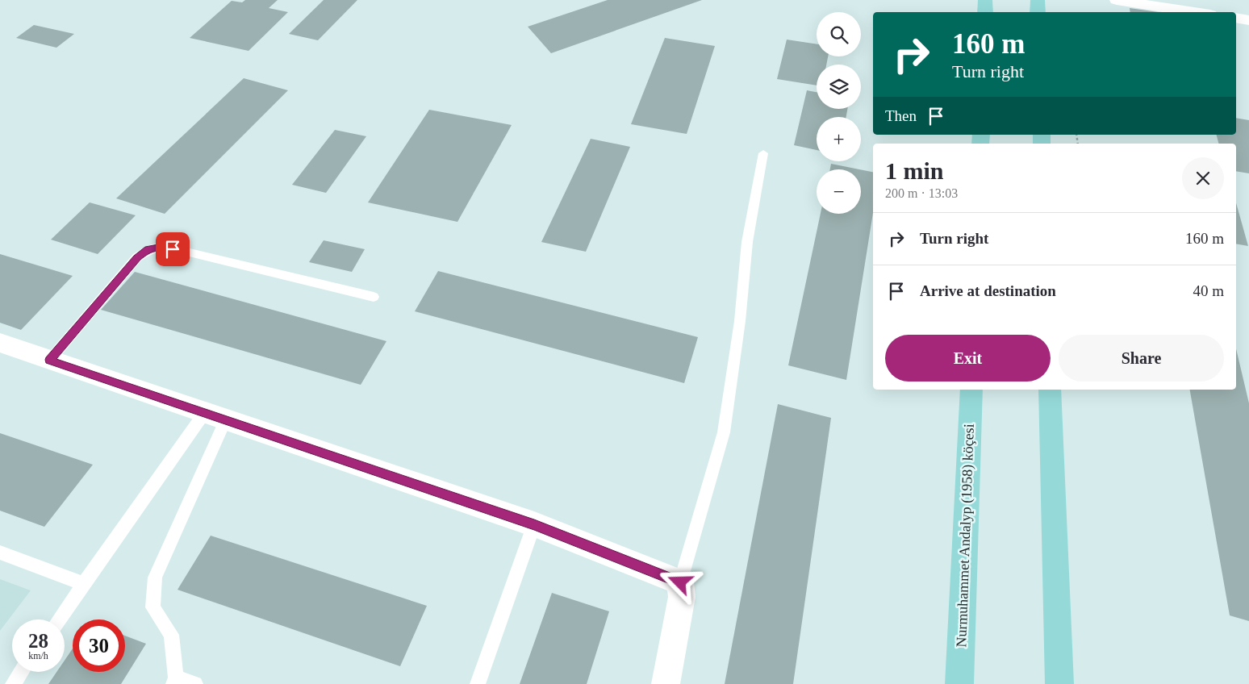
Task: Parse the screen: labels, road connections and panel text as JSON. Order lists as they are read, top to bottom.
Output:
{
  "streets": {
    "main road": ["Nurmuhammet Andalyp (1958) köçesi"]
  },
  "page": {
    "map_buttons": ["+", "−"],
    "turn": ["160 m", "Turn right"],
    "then": "Then",
    "heading": ["1 min", "200 m · 13:03"],
    "list": [
      {
        "name": "Turn right",
        "value": "160 m"
      },
      {
        "name": "Arrive at destination",
        "value": "40 m"
      }
    ],
    "buttons": ["Exit", "Share"],
    "speed": "28 km/h",
    "limit": "30"
  }
}
